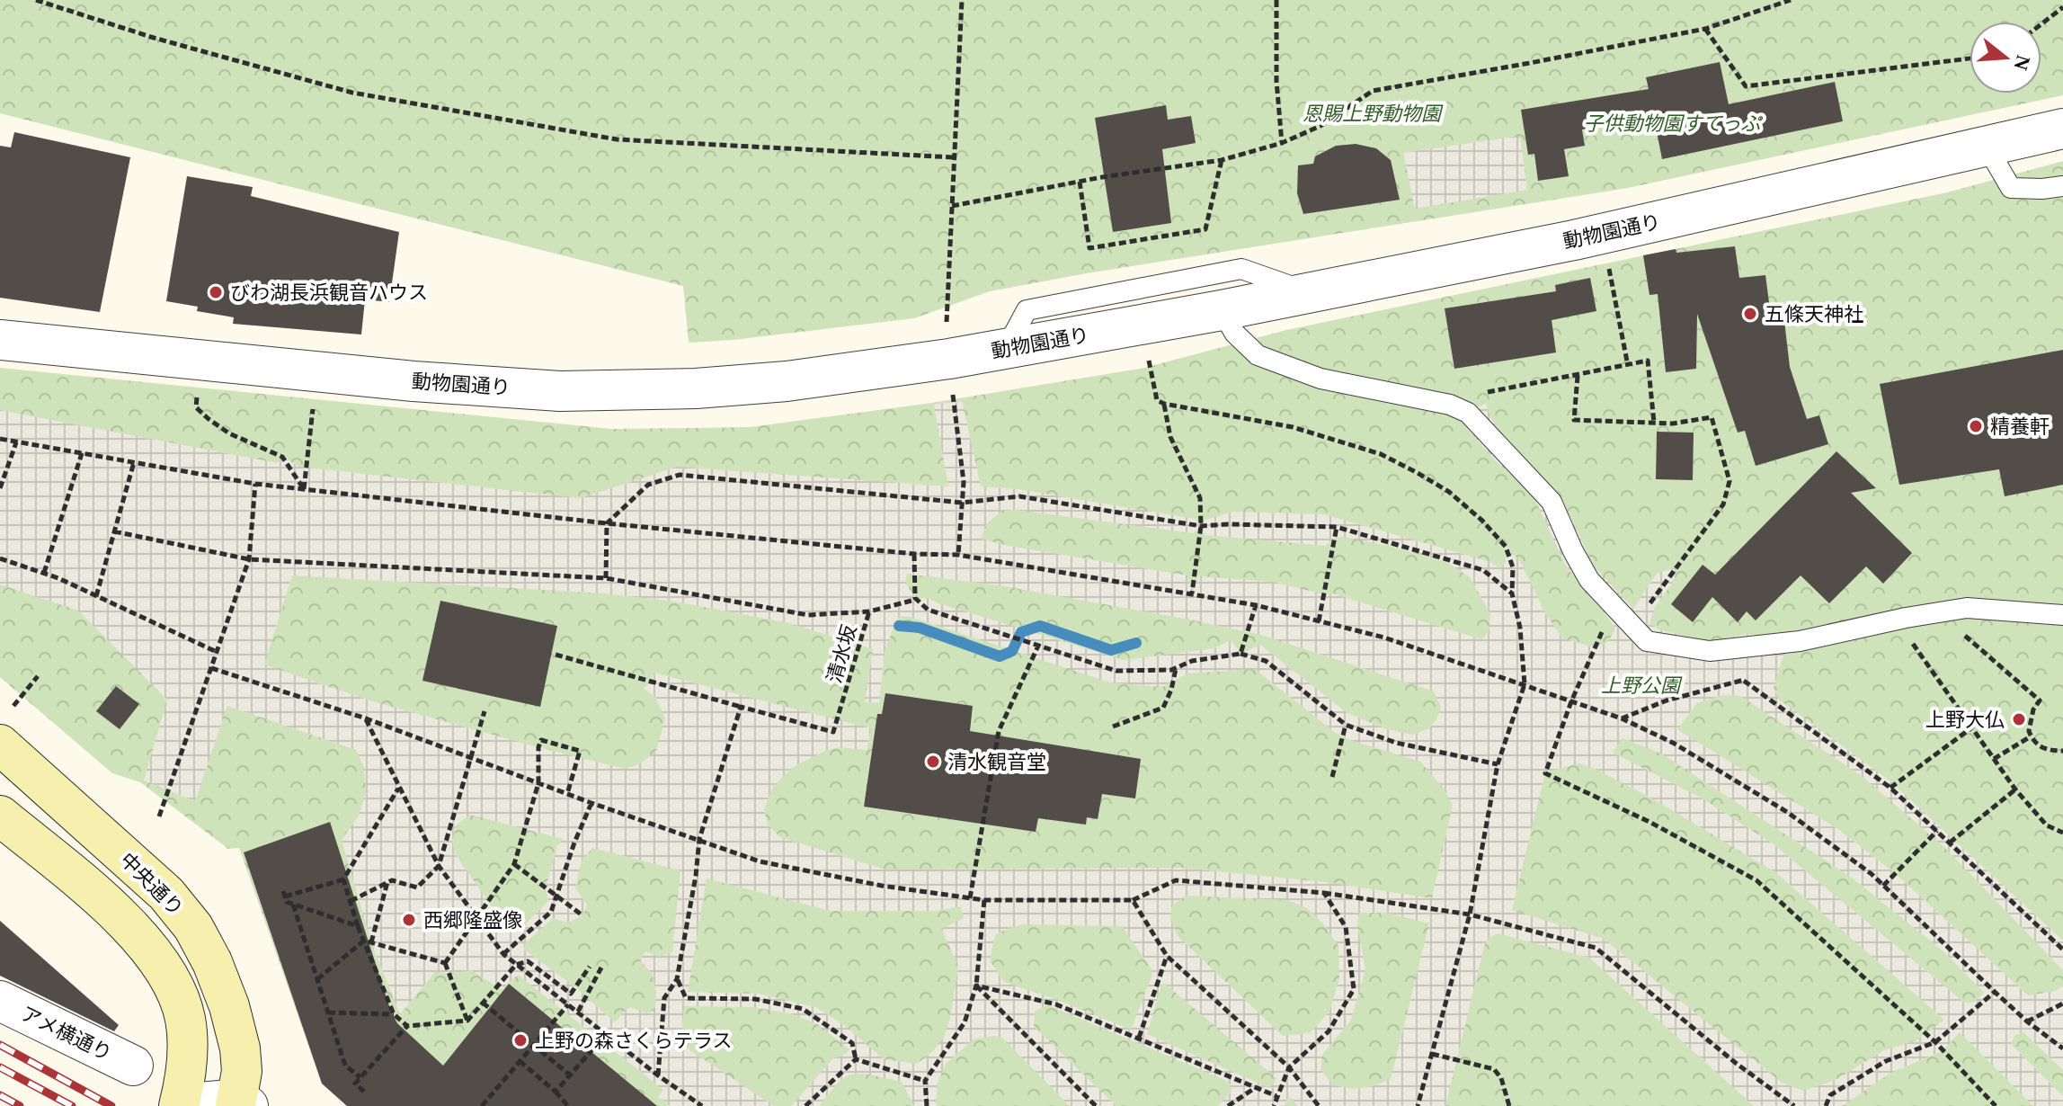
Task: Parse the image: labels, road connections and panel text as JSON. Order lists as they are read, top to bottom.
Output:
{
  "streets": {
    "main road": ["中央通り"],
    "street": ["動物園通り", "アメ横通り"],
    "path": ["清水坂"]
  },
  "parks": ["恩賜上野動物園", "子供動物園すてっぷ", "上野公園"],
  "places": [
    "びわ湖長浜観音ハウス",
    "五條天神社",
    "精養軒",
    "上野大仏",
    "清水観音堂",
    "西郷隆盛像",
    "上野の森さくらテラス"
  ],
  "north": "right"
}
